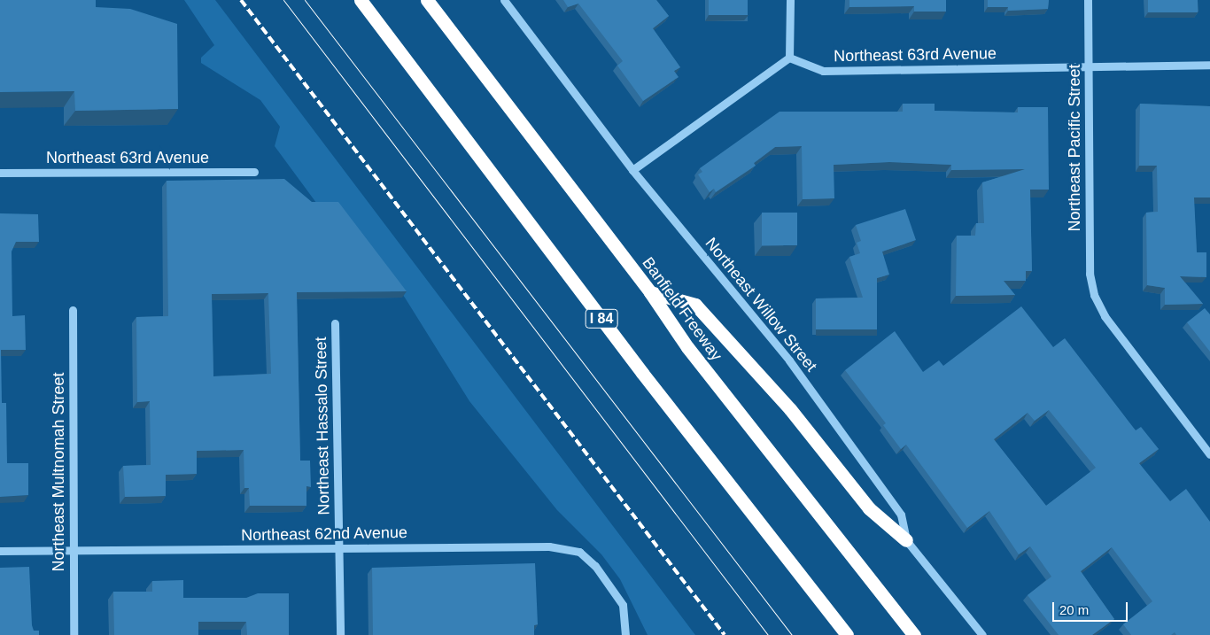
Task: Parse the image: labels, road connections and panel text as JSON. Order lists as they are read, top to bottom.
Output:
{
  "streets": {
    "highway": ["Banfield Freeway", "I 84"],
    "street": [
      "Northeast 63rd Avenue",
      "Northeast Pacific Street",
      "Northeast Willow Street",
      "Northeast Hassalo Street",
      "Northeast Multnomah Street",
      "Northeast 62nd Avenue"
    ]
  },
  "crossings": [
    ["Northeast 63rd Avenue", "Northeast Pacific Street"],
    ["Northeast Hassalo Street", "Northeast 62nd Avenue"],
    ["Northeast Multnomah Street", "Northeast 62nd Avenue"]
  ],
  "scale_bar": "20 m"
}
